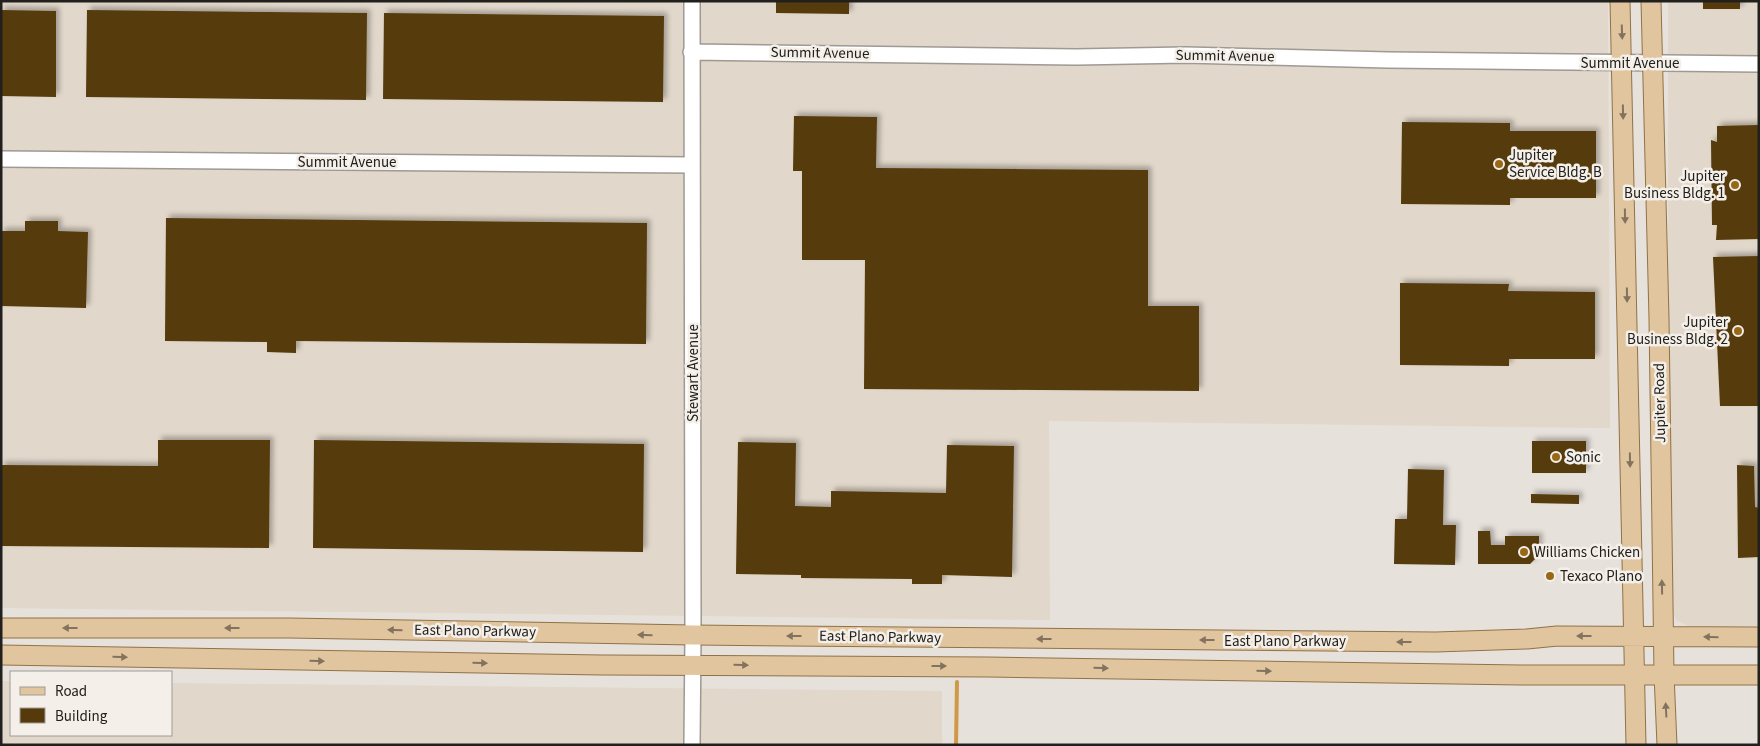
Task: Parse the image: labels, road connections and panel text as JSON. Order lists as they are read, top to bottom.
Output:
{
  "streets": {
    "main road": ["Jupiter Road", "East Plano Parkway"],
    "street": ["Summit Avenue", "Stewart Avenue"]
  },
  "crossings": [
    ["Summit Avenue", "Stewart Avenue"],
    ["Summit Avenue", "Jupiter Road"],
    ["Stewart Avenue", "East Plano Parkway"],
    ["Jupiter Road", "East Plano Parkway"]
  ],
  "places": [
    "Jupiter Service Bldg. B",
    "Jupiter Business Bldg. 1",
    "Jupiter Business Bldg. 2",
    "Sonic",
    "Williams Chicken",
    "Texaco Plano"
  ],
  "legend": ["Road", "Building"]
}
